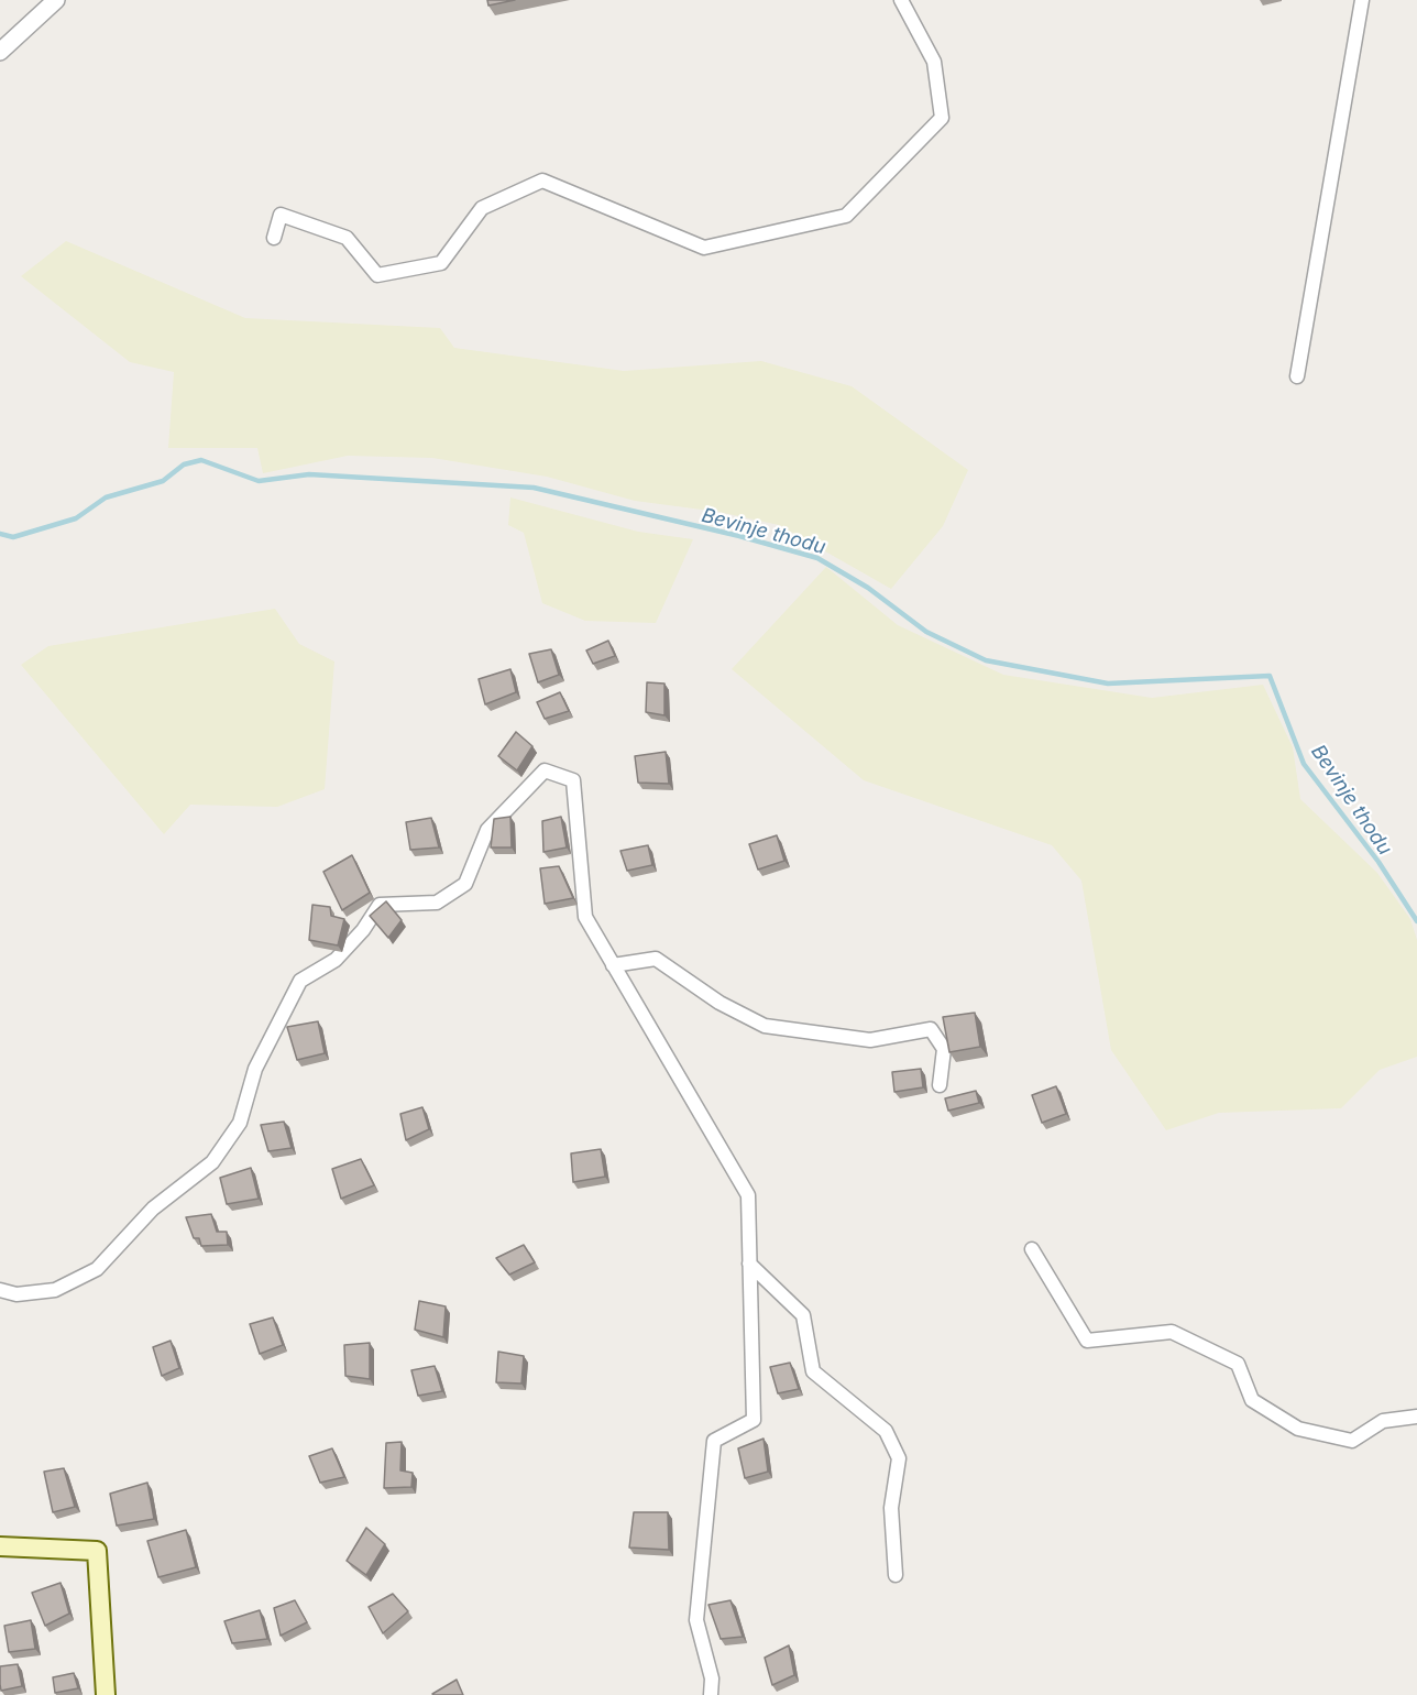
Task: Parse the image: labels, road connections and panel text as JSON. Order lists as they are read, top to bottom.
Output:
{
  "water": ["Bevinje thodu"]
}
